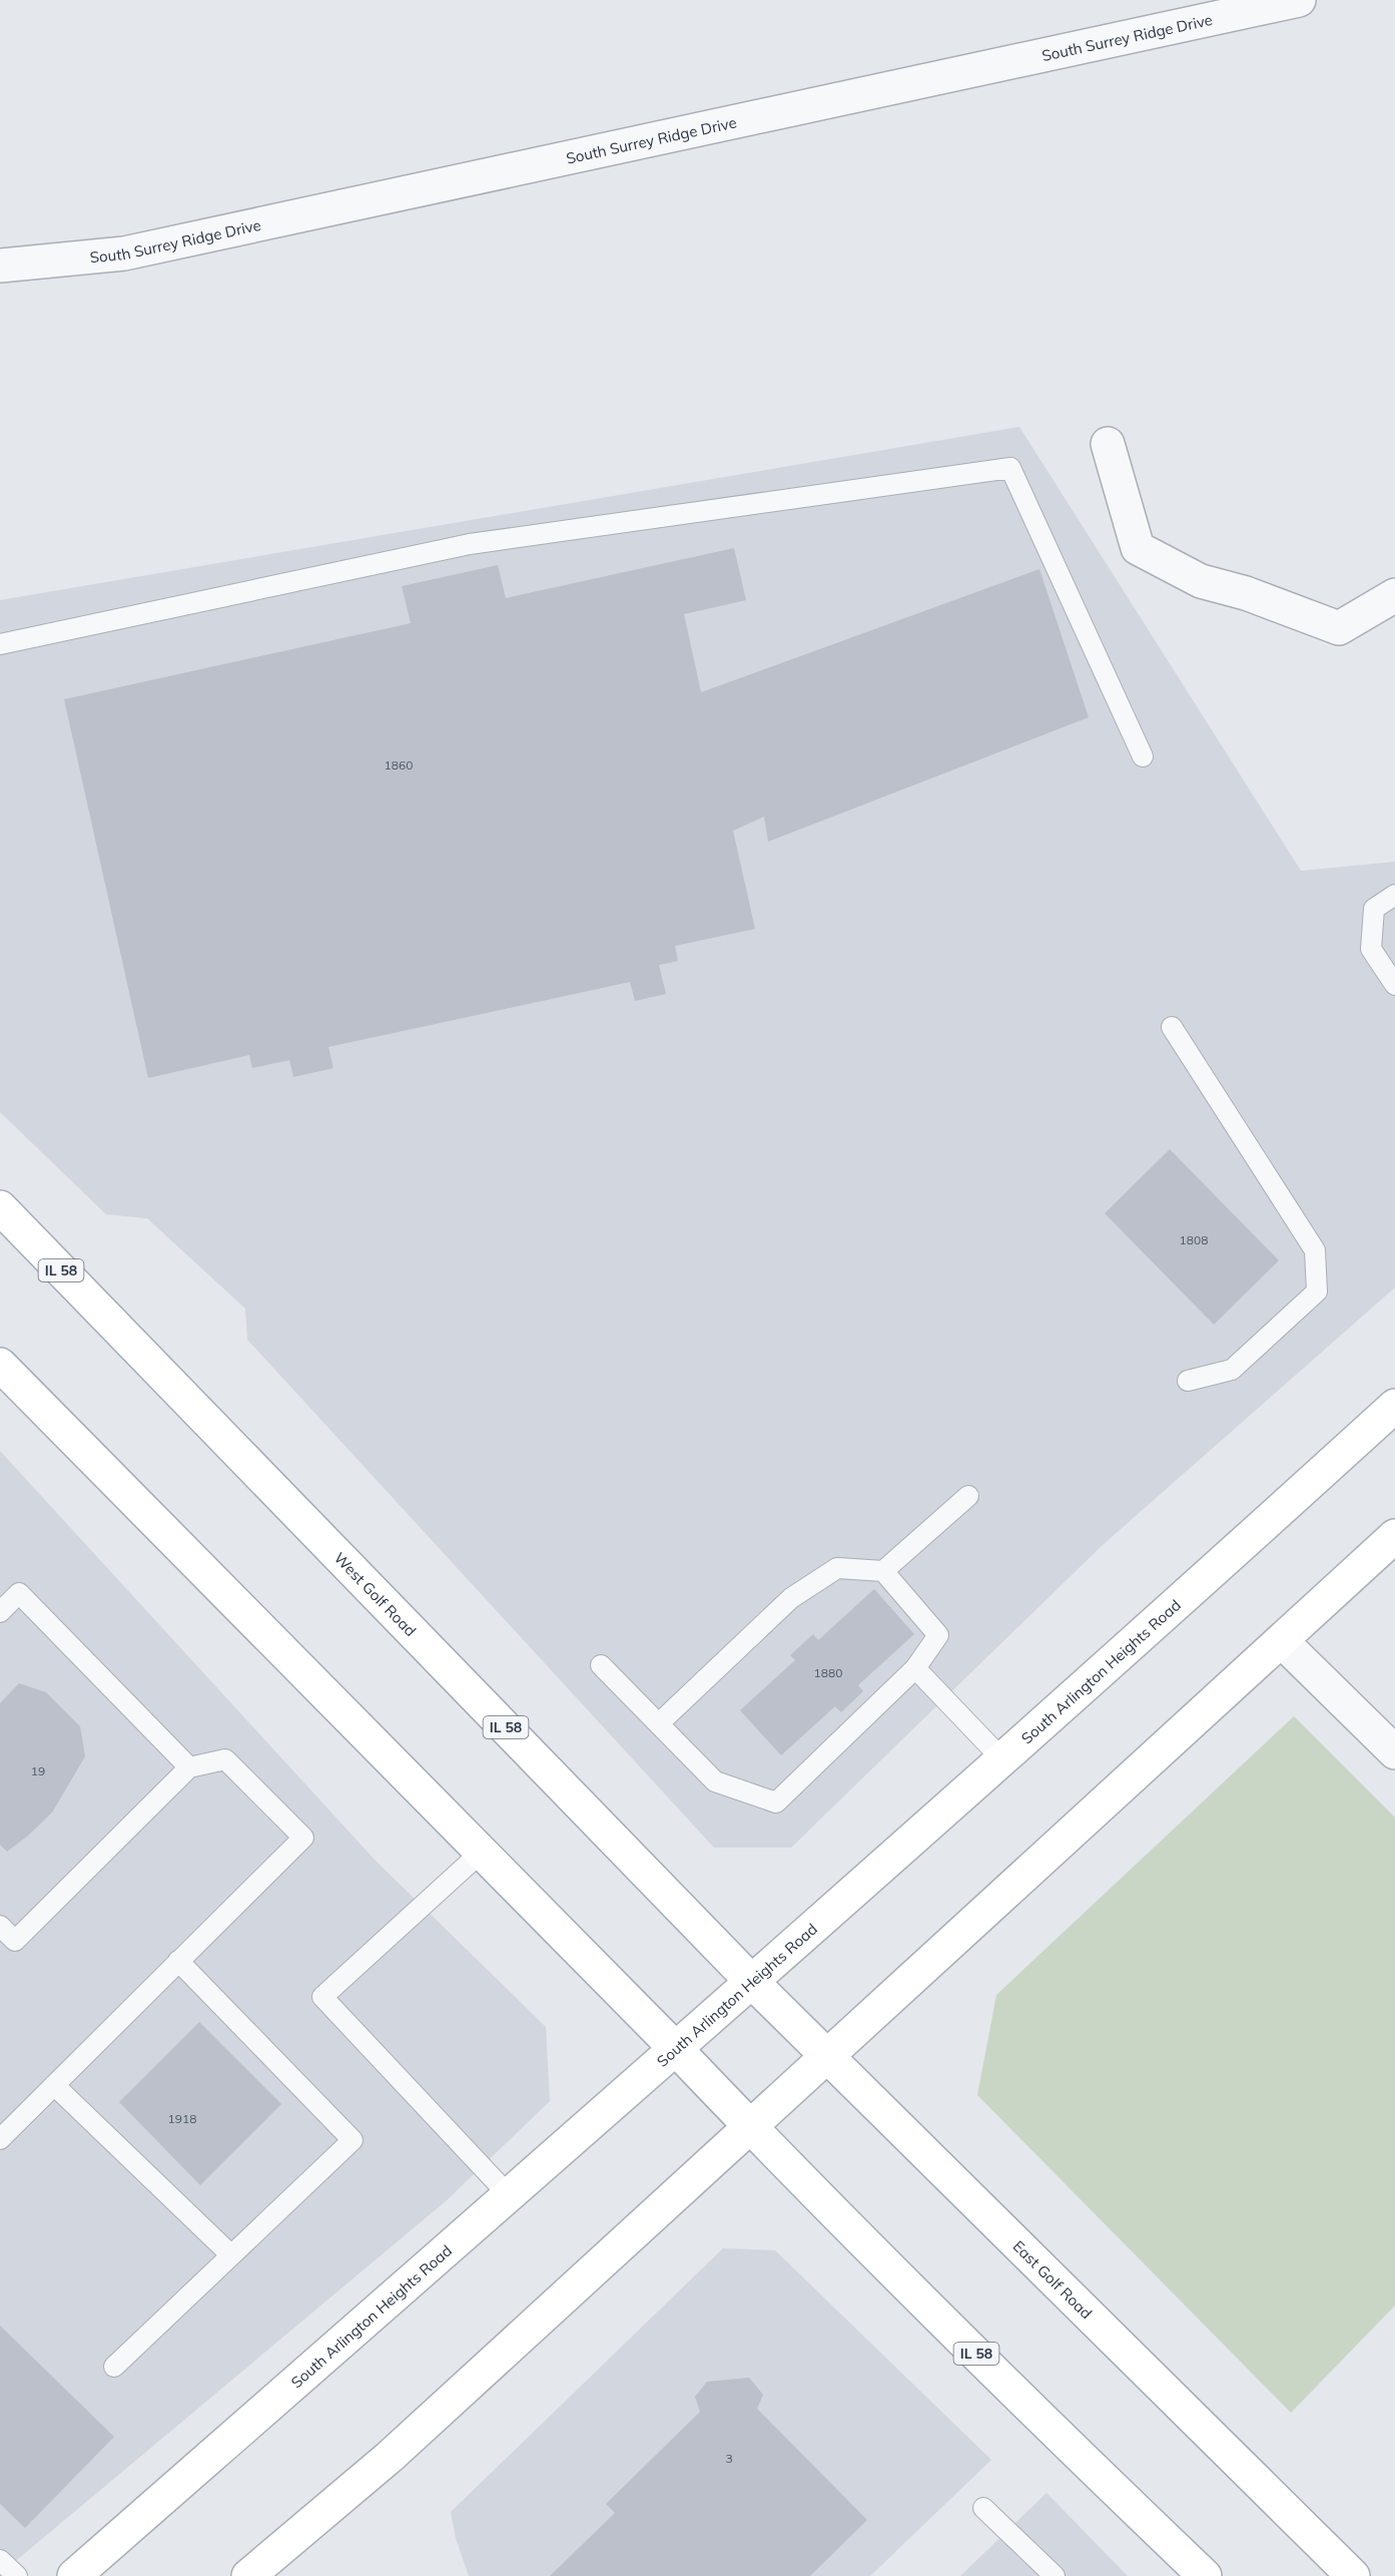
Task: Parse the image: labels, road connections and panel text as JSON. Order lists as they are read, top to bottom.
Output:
{
  "streets": {
    "main road": [
      "IL 58",
      "West Golf Road",
      "South Arlington Heights Road",
      "East Golf Road"
    ],
    "street": ["South Surrey Ridge Drive"]
  },
  "crossings": [
    ["IL 58", "South Arlington Heights Road"],
    ["West Golf Road", "South Arlington Heights Road"],
    ["West Golf Road", "East Golf Road"],
    ["South Arlington Heights Road", "East Golf Road"]
  ],
  "house_numbers": [
    "1860",
    "1808",
    "1880",
    "19",
    "1918",
    "3"
  ]
}
